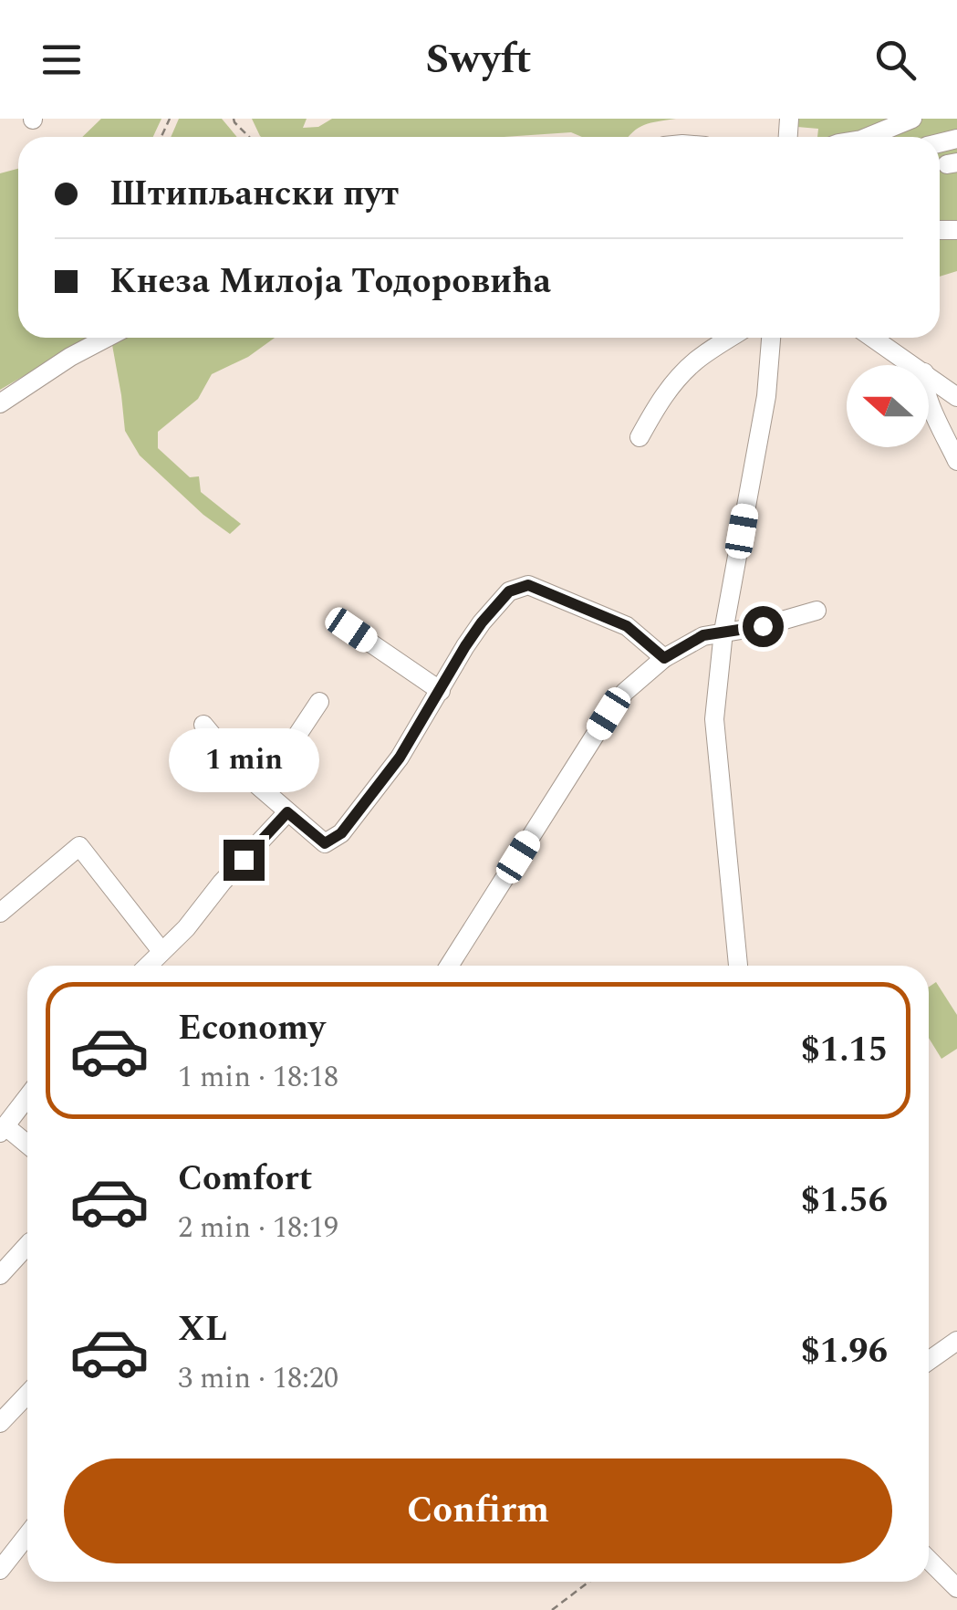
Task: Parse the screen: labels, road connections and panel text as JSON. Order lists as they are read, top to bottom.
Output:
{
  "north": "left",
  "page": {
    "header": "Swyft",
    "banner": ["Штипљански пут", "Кнеза Милоја Тодоровића"],
    "bubble": "1 min",
    "list": [
      {
        "name": "Economy",
        "note": "1 min · 18:18",
        "value": "$1.15"
      },
      {
        "name": "Comfort",
        "note": "2 min · 18:19",
        "value": "$1.56"
      },
      {
        "name": "XL",
        "note": "3 min · 18:20",
        "value": "$1.96"
      }
    ],
    "buttons": "Confirm"
  }
}
